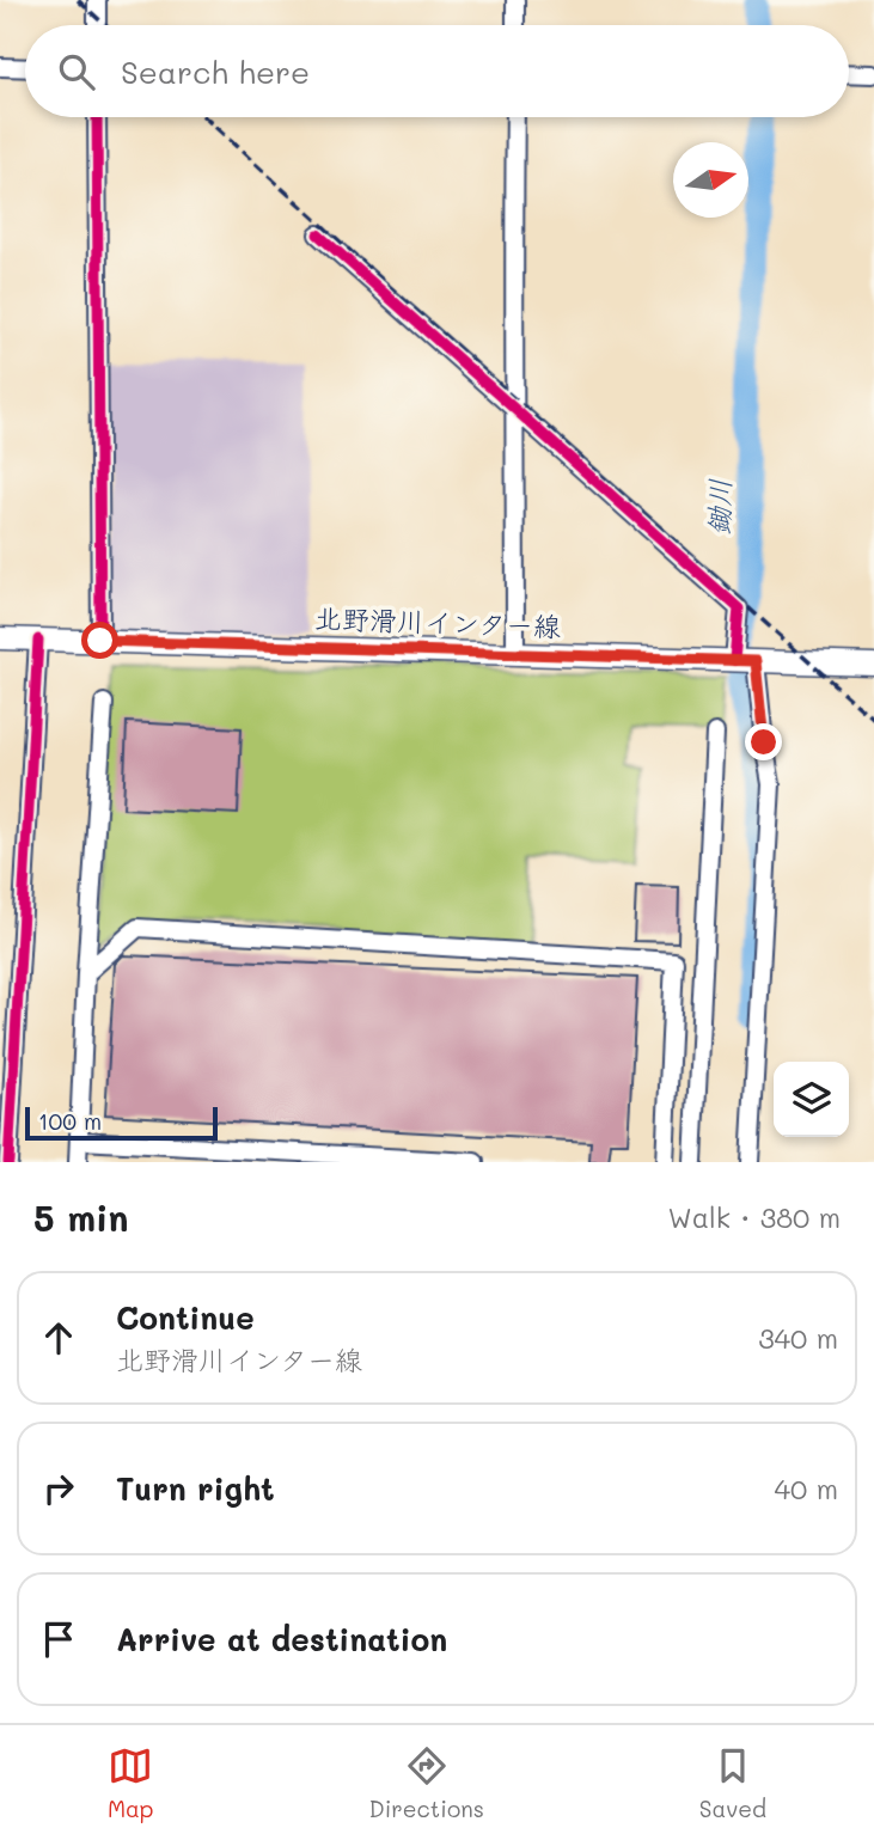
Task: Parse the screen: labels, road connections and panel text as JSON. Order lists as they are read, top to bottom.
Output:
{
  "streets": {
    "main road": ["北野滑川インター線"]
  },
  "water": ["鋤川"],
  "scale_bar": "100 m",
  "north": "right",
  "page": {
    "search": "Search here",
    "scale": "100 m",
    "heading": ["5 min", "Walk · 380 m"],
    "list": [
      ["Continue", "北野滑川インター線", "340 m"],
      ["Turn right", "40 m"],
      "Arrive at destination"
    ],
    "nav": ["Map", "Directions", "Saved"]
  }
}
